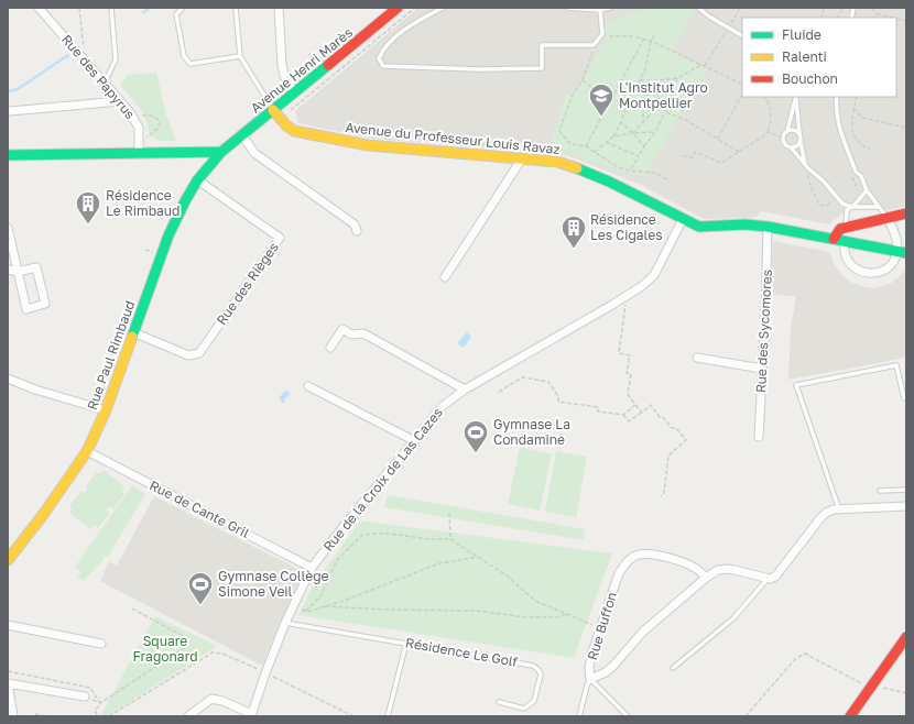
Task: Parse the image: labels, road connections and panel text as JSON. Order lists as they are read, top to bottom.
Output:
{
  "streets": {
    "street": [
      "Avenue Henri Marès",
      "Rue des Papyrus",
      "Avenue du Professeur Louis Ravaz",
      "Rue des Rièges",
      "Rue des Sycomores",
      "Rue Paul Rimbaud",
      "Rue de la Croix de Las Cazes",
      "Rue de Cante Gril",
      "Rue Buffon"
    ],
    "lane": ["Résidence Le Golf"]
  },
  "crossings": [
    ["Avenue Henri Marès", "Avenue du Professeur Louis Ravaz"],
    ["Avenue Henri Marès", "Rue Paul Rimbaud"],
    ["Avenue du Professeur Louis Ravaz", "Rue des Sycomores"],
    ["Avenue du Professeur Louis Ravaz", "Rue de la Croix de Las Cazes"],
    ["Rue des Rièges", "Rue Paul Rimbaud"],
    ["Rue Paul Rimbaud", "Rue de Cante Gril"],
    ["Rue de la Croix de Las Cazes", "Rue de Cante Gril"],
    ["Rue de la Croix de Las Cazes", "Résidence Le Golf"]
  ],
  "parks": ["Square Fragonard"],
  "places": {
    "school or university": ["L'Institut Agro Montpellier"],
    "building": ["Résidence Le Rimbaud", "Résidence Les Cigales"],
    "sports": ["Gymnase La Condamine", "Gymnase Collège Simone Veil"]
  },
  "legend": ["Fluide", "Ralenti", "Bouchon"]
}
